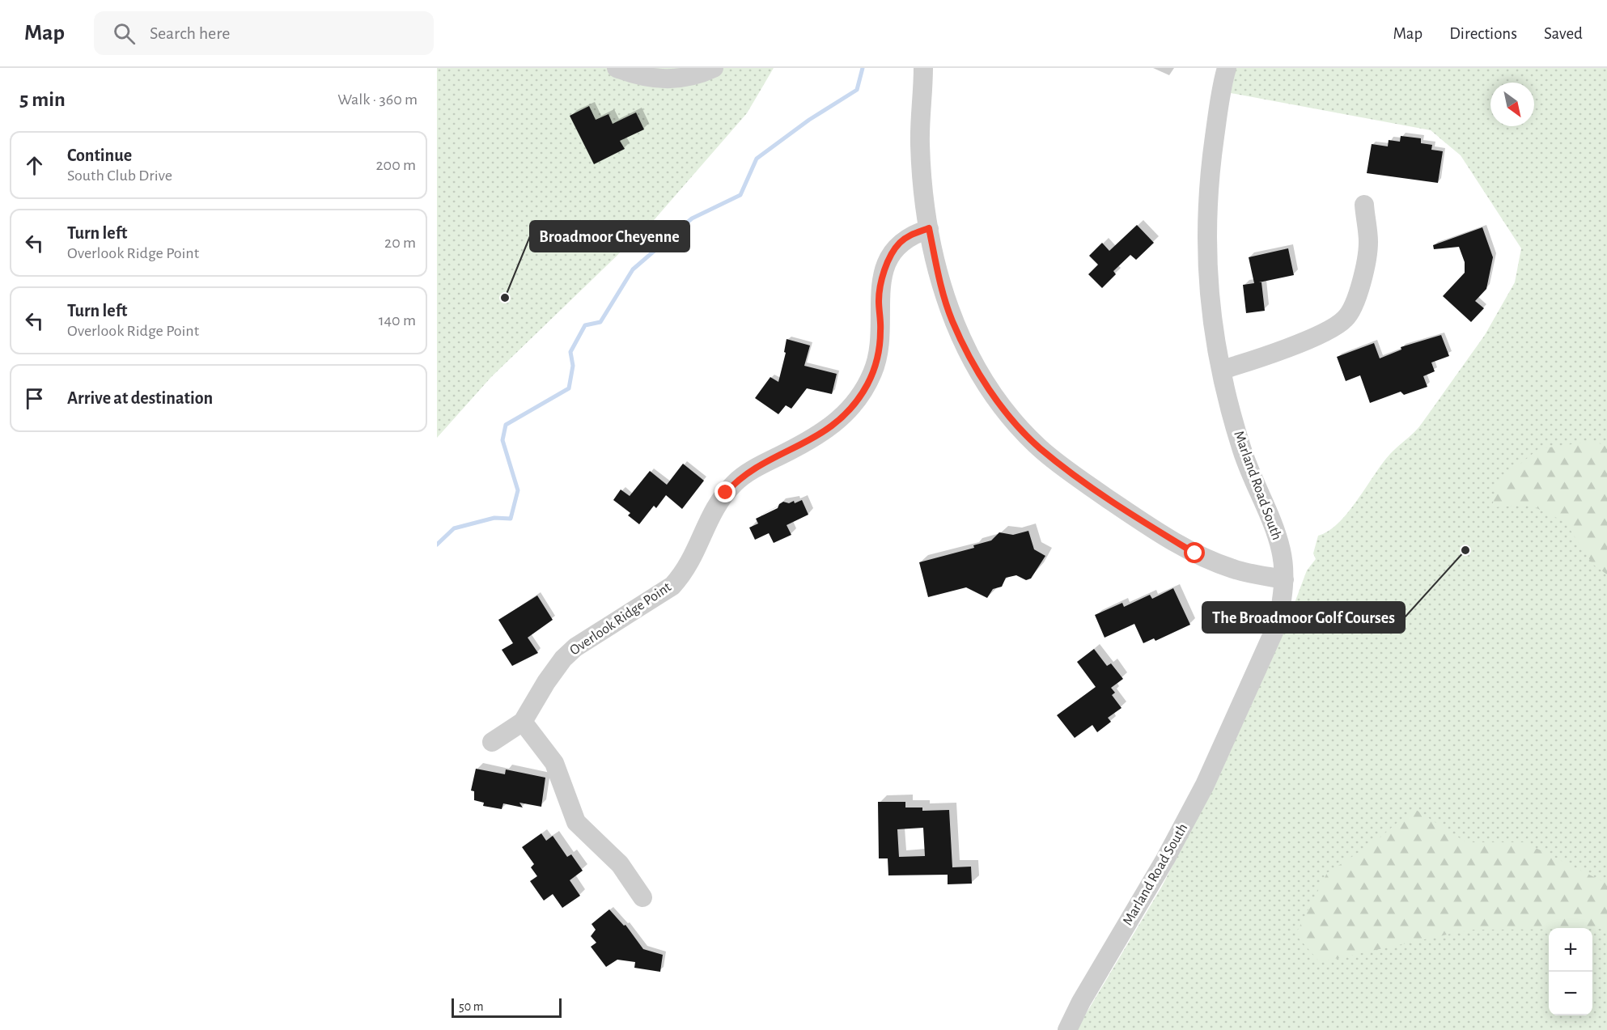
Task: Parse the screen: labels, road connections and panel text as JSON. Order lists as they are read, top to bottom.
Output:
{
  "streets": {
    "street": ["Marland Road South", "Overlook Ridge Point"]
  },
  "places": ["Broadmoor Cheyenne", "The Broadmoor Golf Courses"],
  "scale_bar": "50 m",
  "north": "bottom right",
  "page": {
    "header": "Map",
    "search": "Search here",
    "nav": ["Map", "Directions", "Saved"],
    "heading": ["5 min", "Walk · 360 m"],
    "list": [
      ["Continue", "South Club Drive", "200 m"],
      ["Turn left", "Overlook Ridge Point", "20 m"],
      ["Turn left", "Overlook Ridge Point", "140 m"],
      "Arrive at destination"
    ],
    "map_buttons": ["+", "−"],
    "scale": "50 m"
  }
}
